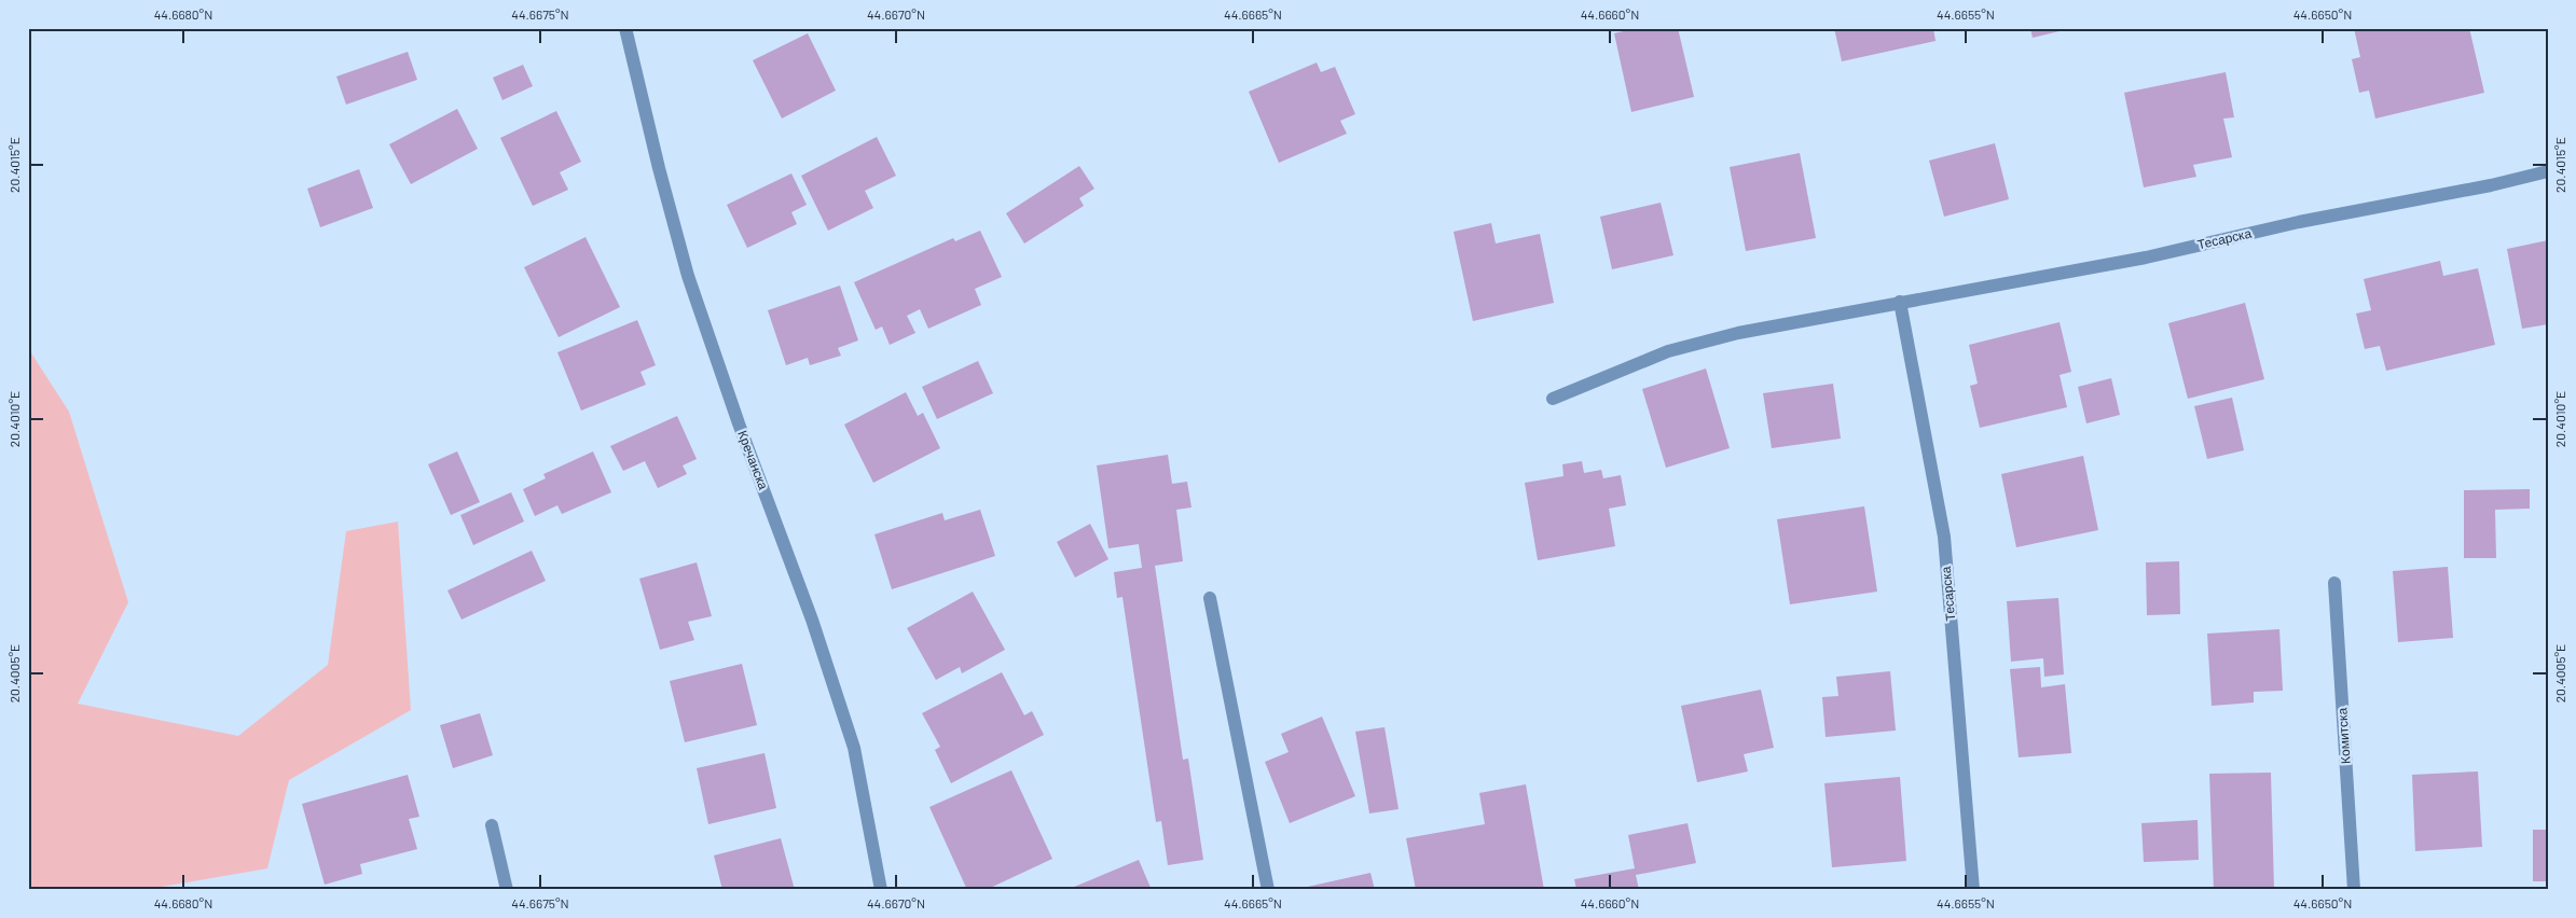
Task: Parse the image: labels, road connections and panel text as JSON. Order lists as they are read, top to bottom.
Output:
{
  "streets": {
    "street": ["Тесарска", "Кречанска", "Комитска"]
  },
  "coordinates": [
    "44.6680°N",
    "44.6675°N",
    "44.6670°N",
    "44.6665°N",
    "44.6660°N",
    "44.6655°N",
    "44.6650°N",
    "20.4015°E",
    "20.4010°E",
    "20.4005°E"
  ]
}
